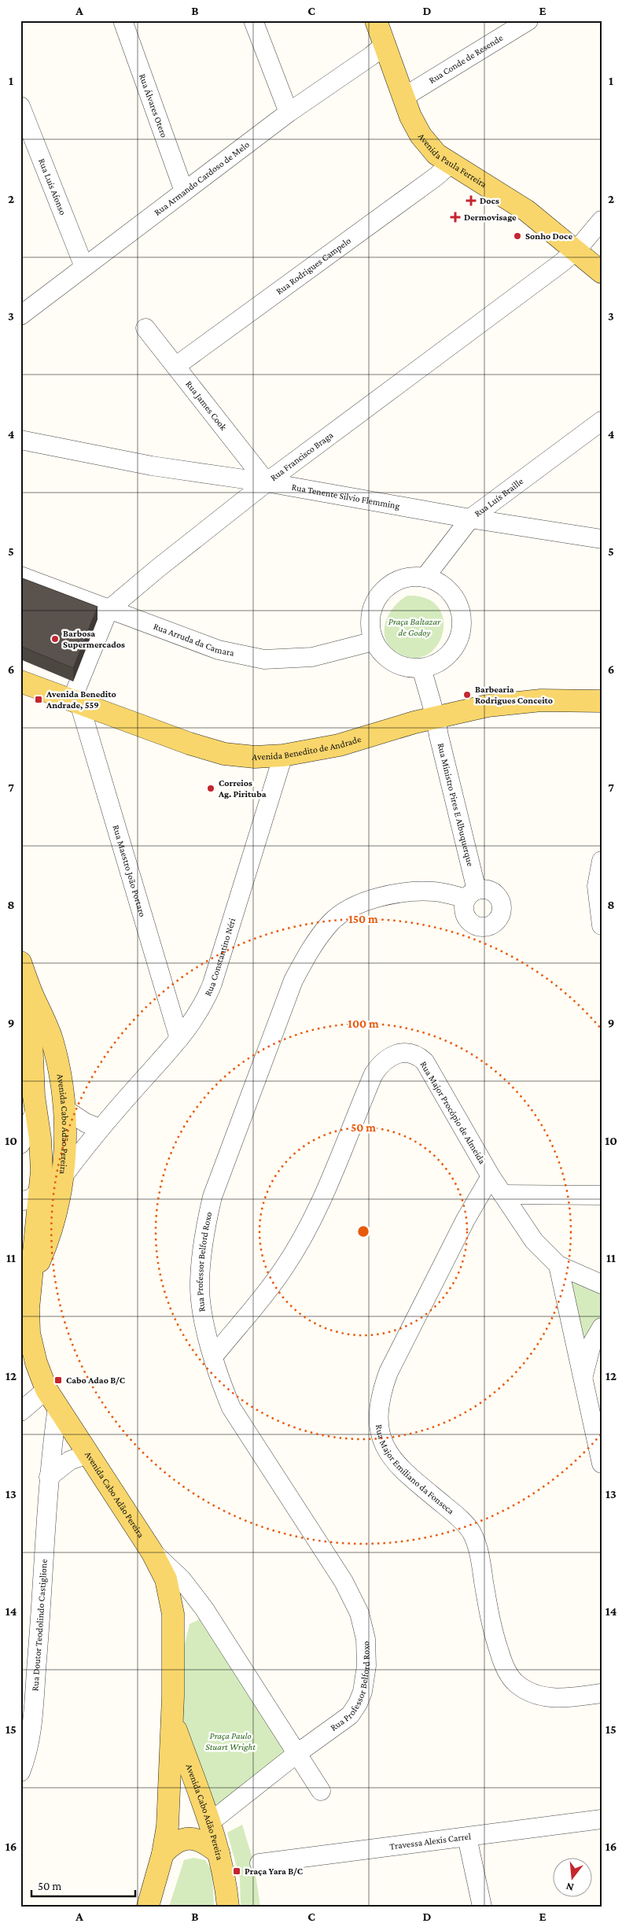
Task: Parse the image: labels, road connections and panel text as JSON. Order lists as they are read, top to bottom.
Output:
{
  "streets": {
    "main road": ["Avenida Paula Ferreira", "Avenida Benedito de Andrade", "Avenida Cabo Adão Pereira"],
    "street": [
      "Rua Conde de Resende",
      "Rua Álvares Otero",
      "Rua Armando Cardoso de Melo",
      "Rua Luís Afonso",
      "Rua Rodrigues Campelo",
      "Rua James Cook",
      "Rua Francisco Braga",
      "Rua Tenente Silvio Flemming",
      "Rua Luís Braille",
      "Rua Arruda da Camara",
      "Rua Ministro Pires E Albuquerque",
      "Rua Maestro João Portaro",
      "Rua Constantino Néri",
      "Rua Major Procópio de Almeida",
      "Rua Professor Belford Roxo",
      "Rua Major Emiliano da Fonseca",
      "Rua Doutor Teodolindo Castiglione",
      "Travessa Alexis Carrel"
    ]
  },
  "crossings": [
    ["Rua Conde de Resende", "Avenida Paula Ferreira"],
    ["Rua Álvares Otero", "Rua Armando Cardoso de Melo"],
    ["Avenida Paula Ferreira", "Rua Armando Cardoso de Melo"],
    ["Avenida Paula Ferreira", "Rua Rodrigues Campelo"],
    ["Avenida Paula Ferreira", "Rua Francisco Braga"],
    ["Rua Armando Cardoso de Melo", "Rua Luís Afonso"],
    ["Rua Rodrigues Campelo", "Rua James Cook"],
    ["Rua James Cook", "Rua Francisco Braga"],
    ["Rua James Cook", "Rua Tenente Silvio Flemming"],
    ["Rua Francisco Braga", "Rua Tenente Silvio Flemming"],
    ["Rua Francisco Braga", "Rua Arruda da Camara"],
    ["Rua Francisco Braga", "Avenida Benedito de Andrade"],
    ["Rua Francisco Braga", "Rua Maestro João Portaro"],
    ["Rua Tenente Silvio Flemming", "Rua Luís Braille"],
    ["Rua Luís Braille", "Rua Arruda da Camara"],
    ["Rua Luís Braille", "Rua Ministro Pires E Albuquerque"],
    ["Rua Arruda da Camara", "Rua Ministro Pires E Albuquerque"],
    ["Avenida Benedito de Andrade", "Rua Ministro Pires E Albuquerque"],
    ["Avenida Benedito de Andrade", "Rua Maestro João Portaro"],
    ["Avenida Benedito de Andrade", "Rua Constantino Néri"],
    ["Rua Ministro Pires E Albuquerque", "Rua Professor Belford Roxo"],
    ["Rua Maestro João Portaro", "Rua Constantino Néri"],
    ["Rua Constantino Néri", "Avenida Cabo Adão Pereira"],
    ["Rua Major Procópio de Almeida", "Rua Professor Belford Roxo"],
    ["Rua Major Procópio de Almeida", "Rua Major Emiliano da Fonseca"],
    ["Avenida Cabo Adão Pereira", "Rua Professor Belford Roxo"],
    ["Avenida Cabo Adão Pereira", "Rua Doutor Teodolindo Castiglione"]
  ],
  "parks": ["Praça Baltazar de Godoy", "Praça Paulo Stuart Wright"],
  "places": {
    "health": ["Docs", "Dermovisage"],
    "other": [
      "Sonho Doce",
      "Barbosa Supermercados",
      "Barbearia Rodrigues Conceito",
      "Correios Ag. Pirituba"
    ],
    "transit": ["Avenida Benedito Andrade, 559", "Cabo Adao B/C", "Praça Yara B/C"]
  },
  "scale_bar": "50 m",
  "north": "bottom",
  "grid": {
    "columns": [
      "A",
      "B",
      "C",
      "D",
      "E"
    ],
    "rows": [
      "1",
      "2",
      "3",
      "4",
      "5",
      "6",
      "7",
      "8",
      "9",
      "10",
      "11",
      "12",
      "13",
      "14",
      "15",
      "16"
    ]
  },
  "rings": ["150 m", "100 m", "50 m"]
}
